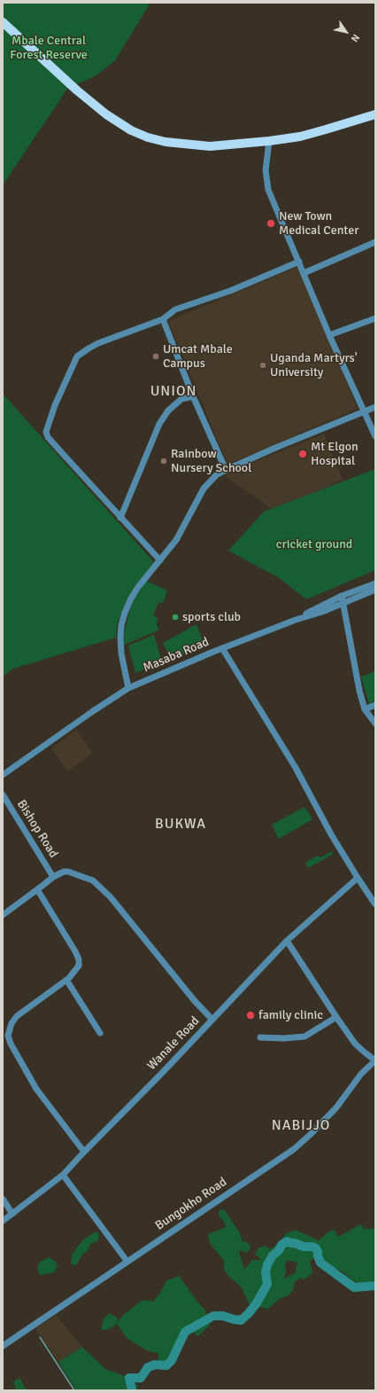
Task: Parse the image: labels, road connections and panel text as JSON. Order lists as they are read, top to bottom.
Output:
{
  "streets": {
    "street": [
      "Masaba Road",
      "Bishop Road",
      "Wanale Road",
      "Bungokho Road"
    ]
  },
  "districts": ["UNION", "BUKWA", "NABIJJO"],
  "parks": ["Mbale Central Forest Reserve", "cricket ground"],
  "places": [
    "New Town Medical Center",
    "Umcat Mbale Campus",
    "Uganda Martyrs' University",
    "Mt Elgon Hospital",
    "Rainbow Nursery School",
    "sports club",
    "family clinic"
  ],
  "north": "bottom right"
}
